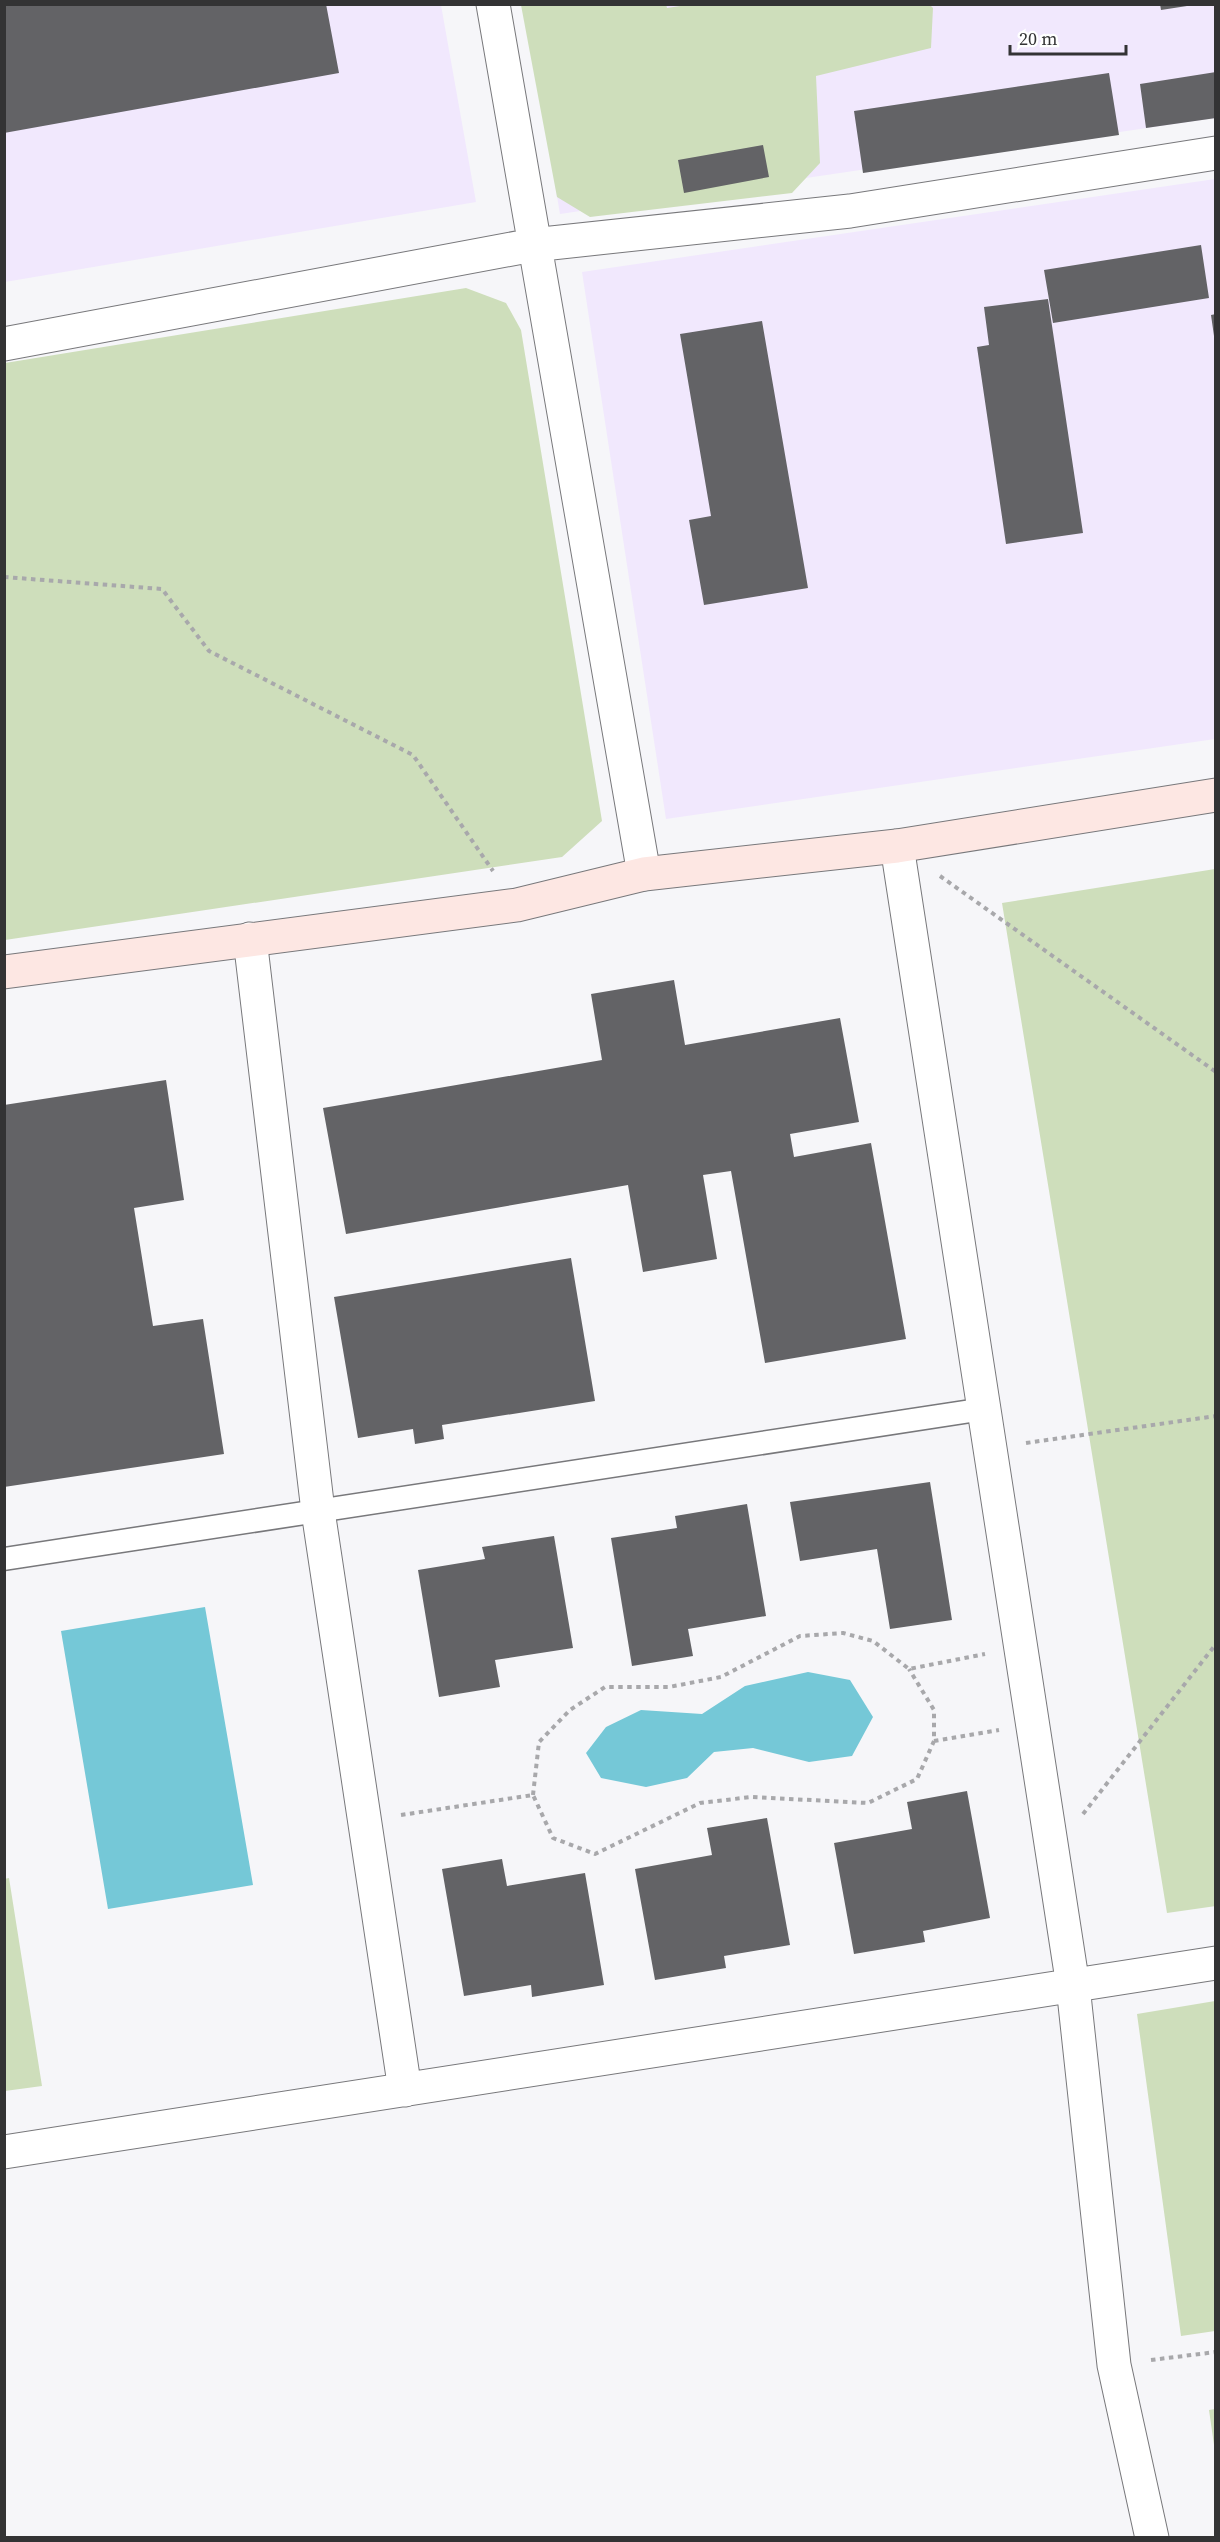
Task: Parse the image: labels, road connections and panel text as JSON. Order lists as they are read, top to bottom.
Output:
{
  "scale_bar": "20 m"
}
